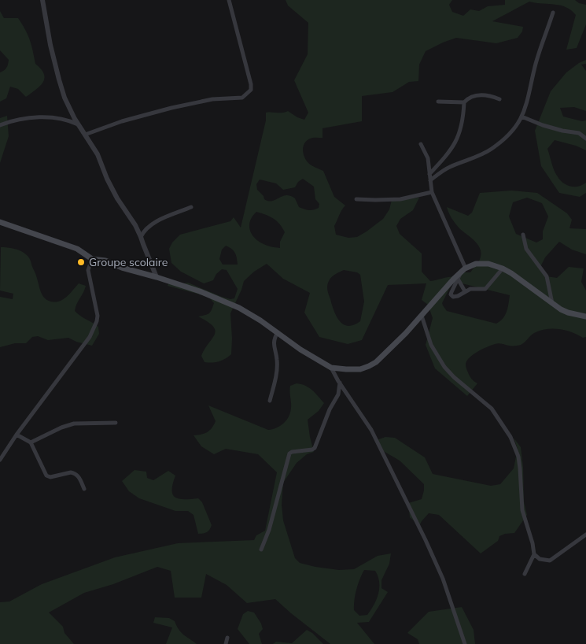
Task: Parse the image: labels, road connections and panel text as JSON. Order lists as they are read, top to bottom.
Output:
{
  "places": ["Groupe scolaire"]
}
